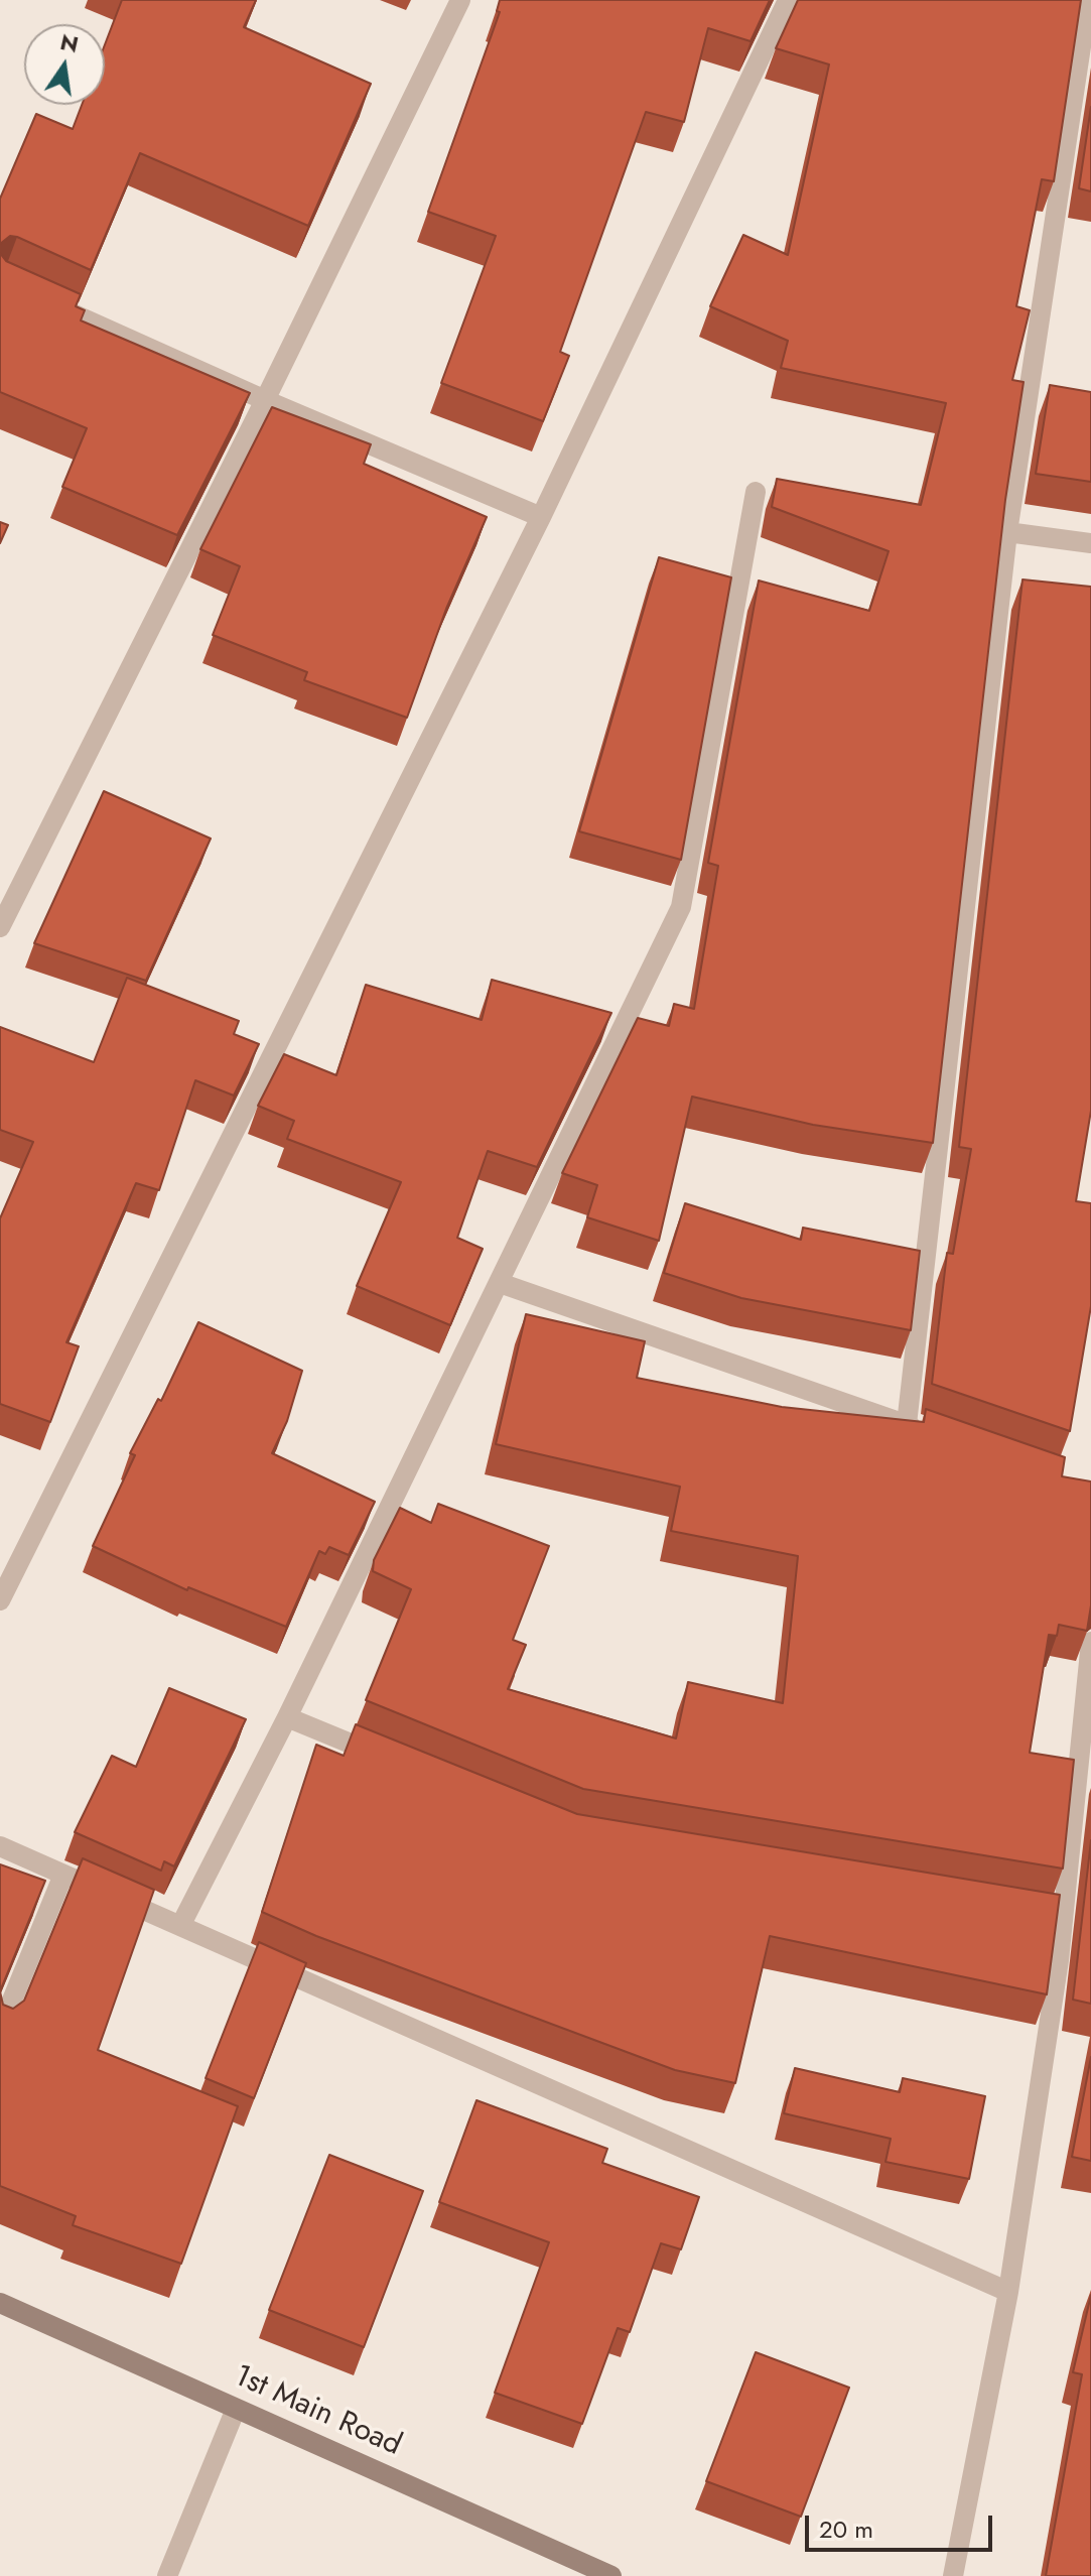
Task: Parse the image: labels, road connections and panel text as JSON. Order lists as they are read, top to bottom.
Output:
{
  "streets": {
    "street": ["1st Main Road"]
  },
  "scale_bar": "20 m",
  "north": "top"
}
